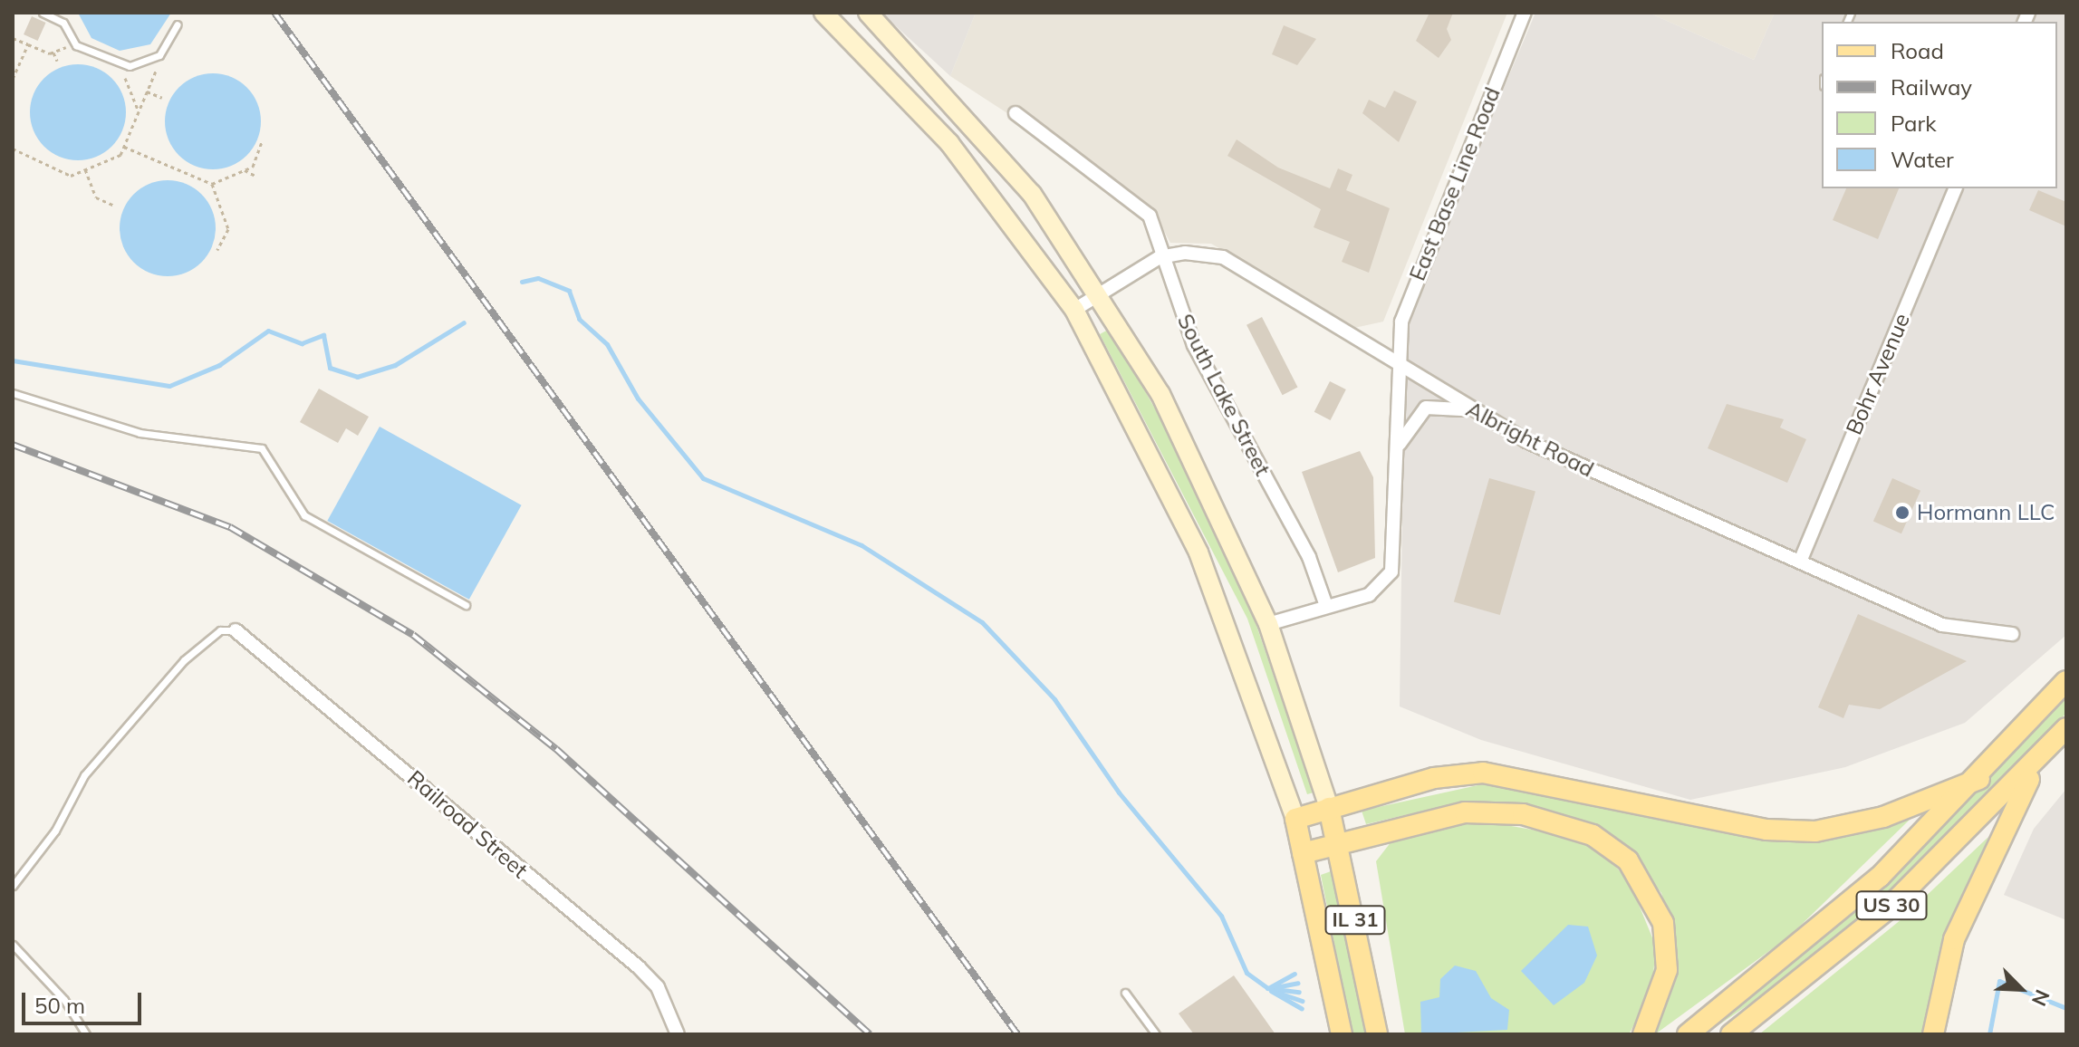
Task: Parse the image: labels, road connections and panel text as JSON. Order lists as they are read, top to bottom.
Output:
{
  "streets": {
    "main road": ["US 30", "IL 31"],
    "street": [
      "East Base Line Road",
      "Bohr Avenue",
      "South Lake Street",
      "Albright Road",
      "Railroad Street"
    ]
  },
  "crossings": [
    ["East Base Line Road", "South Lake Street"],
    ["East Base Line Road", "Albright Road"],
    ["East Base Line Road", "IL 31"],
    ["Bohr Avenue", "Albright Road"],
    ["South Lake Street", "Albright Road"],
    ["Albright Road", "IL 31"]
  ],
  "places": ["Hormann LLC"],
  "legend": [
    "Road",
    "Railway",
    "Park",
    "Water"
  ],
  "scale_bar": "50 m",
  "north": "bottom right"
}
